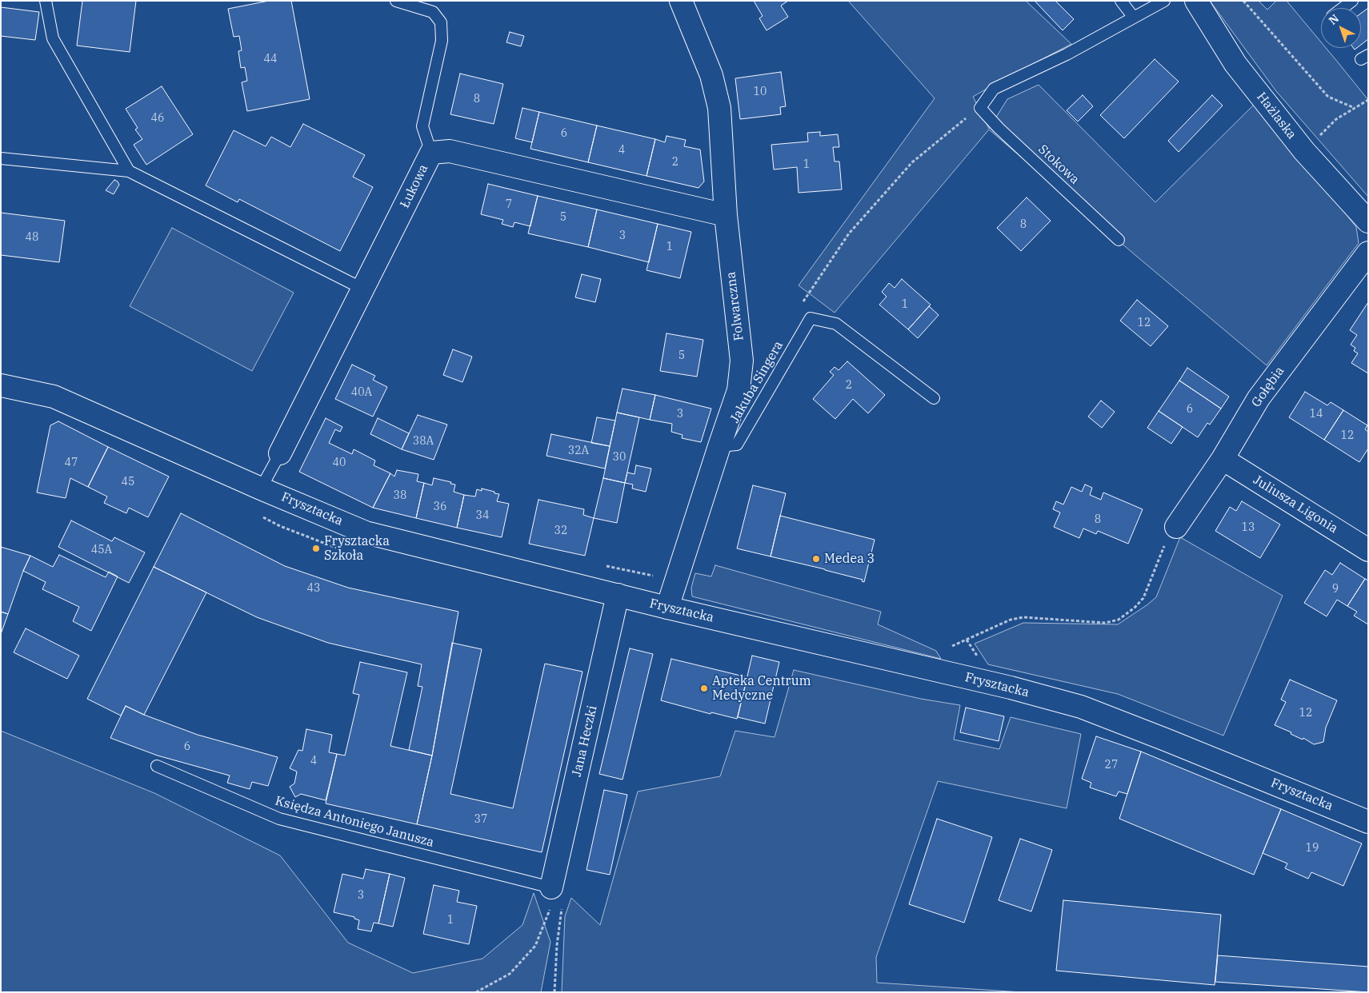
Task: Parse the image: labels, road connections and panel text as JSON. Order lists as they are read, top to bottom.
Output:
{
  "streets": {
    "street": [
      "Hażlaska",
      "Łukowa",
      "Folwarczna",
      "Gołębia",
      "Juliusza Ligonia",
      "Frysztacka",
      "Jana Heczki"
    ],
    "lane": ["Stokowa", "Jakuba Singera", "Księdza Antoniego Janusza"]
  },
  "crossings": [
    ["Łukowa", "Folwarczna"],
    ["Łukowa", "Frysztacka"],
    ["Folwarczna", "Jakuba Singera"],
    ["Folwarczna", "Frysztacka"],
    ["Gołębia", "Juliusza Ligonia"],
    ["Frysztacka", "Jana Heczki"],
    ["Jana Heczki", "Księdza Antoniego Janusza"]
  ],
  "places": ["Frysztacka Szkoła", "Medea 3", "Apteka Centrum Medyczne"],
  "house_numbers": [
    "44",
    "10",
    "8",
    "46",
    "6",
    "4",
    "2",
    "1",
    "7",
    "5",
    "8",
    "3",
    "48",
    "1",
    "1",
    "12",
    "5",
    "2",
    "40A",
    "6",
    "3",
    "14",
    "12",
    "38A",
    "32A",
    "30",
    "47",
    "40",
    "45",
    "38",
    "36",
    "34",
    "8",
    "13",
    "32",
    "45A",
    "43",
    "9",
    "12",
    "6",
    "4",
    "27",
    "37",
    "19",
    "3",
    "1"
  ],
  "north": "top left"
}
